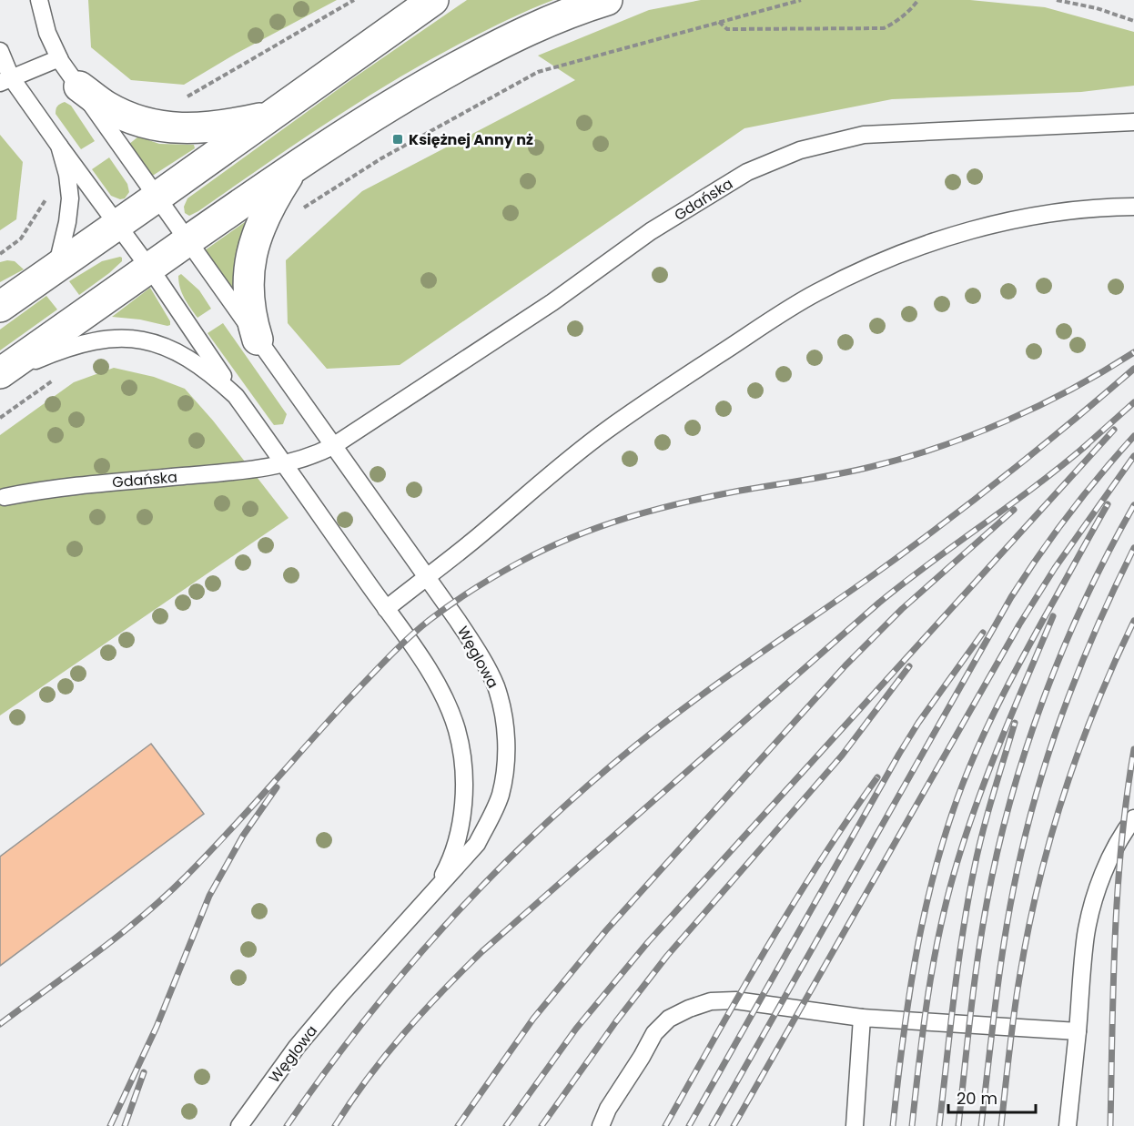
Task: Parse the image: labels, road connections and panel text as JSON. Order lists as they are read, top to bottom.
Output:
{
  "streets": {
    "lane": ["Gdańska", "Węglowa"]
  },
  "crossings": [
    ["Gdańska", "Węglowa"]
  ],
  "places": {
    "transit": ["Księżnej Anny nż"]
  },
  "scale_bar": "20 m"
}
